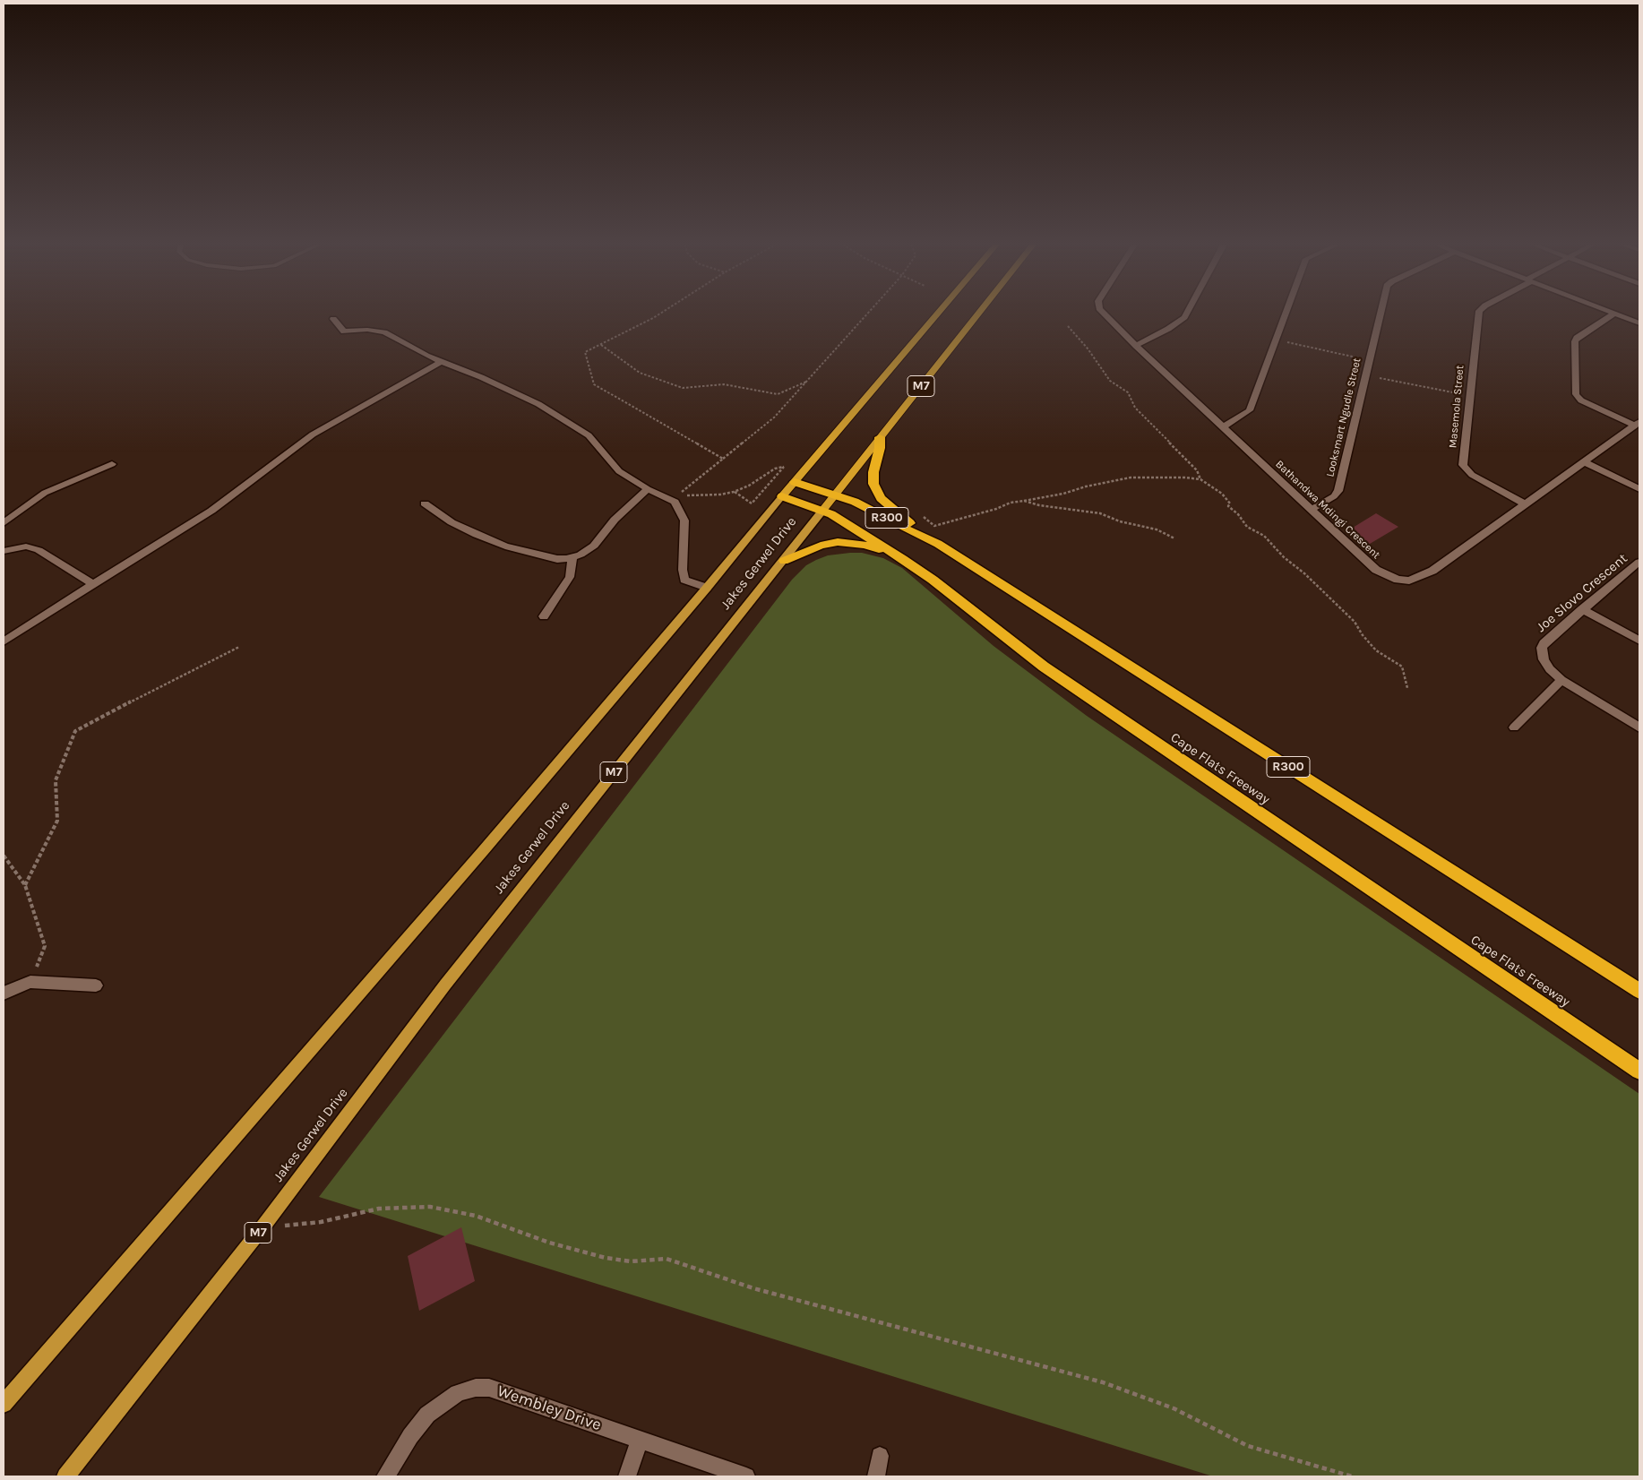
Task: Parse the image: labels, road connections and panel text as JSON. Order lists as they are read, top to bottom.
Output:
{
  "streets": {
    "highway": [
      "M7",
      "R300",
      "Jakes Gerwel Drive",
      "Cape Flats Freeway"
    ],
    "street": [
      "Masemola Street",
      "Looksmart Ngudle Street",
      "Bathandwa Mdingi Crescent",
      "Joe Slovo Crescent",
      "Wembley Drive"
    ]
  },
  "crossings": [
    ["Masemola Street", "Bathandwa Mdingi Crescent"],
    ["Looksmart Ngudle Street", "Bathandwa Mdingi Crescent"],
    ["R300", "Jakes Gerwel Drive"],
    ["Jakes Gerwel Drive", "Cape Flats Freeway"]
  ]
}
